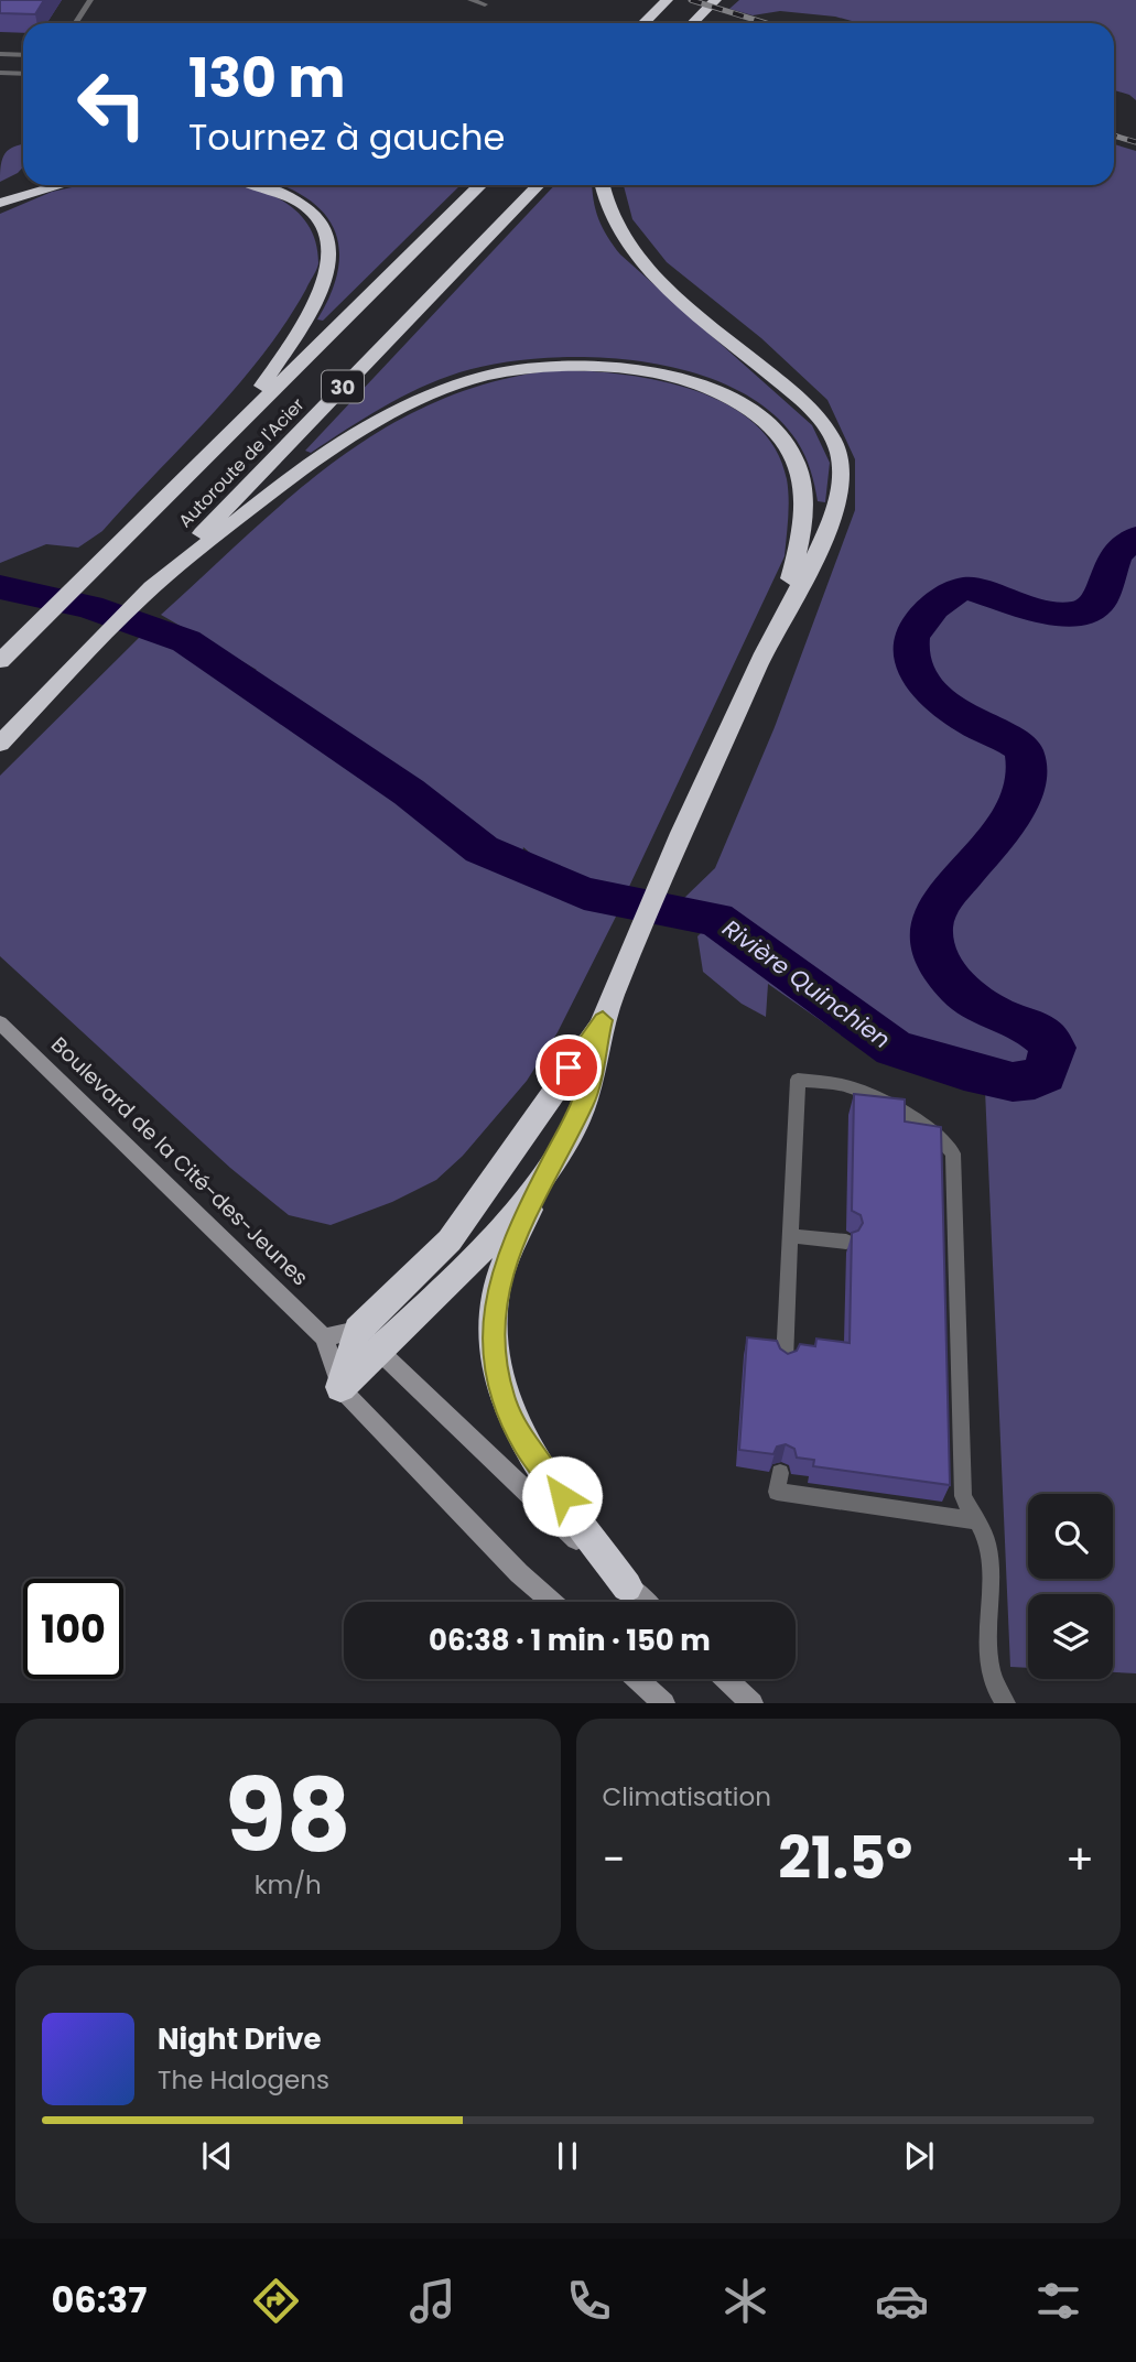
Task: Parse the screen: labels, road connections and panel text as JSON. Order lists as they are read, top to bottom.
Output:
{
  "streets": {
    "highway": ["30", "Autoroute de l'Acier"],
    "main road": ["Boulevard de la Cité-des-Jeunes"]
  },
  "water": ["Rivière Quinchien"],
  "page": {
    "turn": ["130 m", "Tournez à gauche"],
    "limit": "100",
    "trip": "06:38 · 1 min · 150 m",
    "tile": [
      ["98", "km/h"],
      "Climatisation"
    ],
    "heat": ["−", "21.5°", "+"],
    "song": ["Night Drive", "The Halogens"],
    "tabs": "06:37"
  }
}
